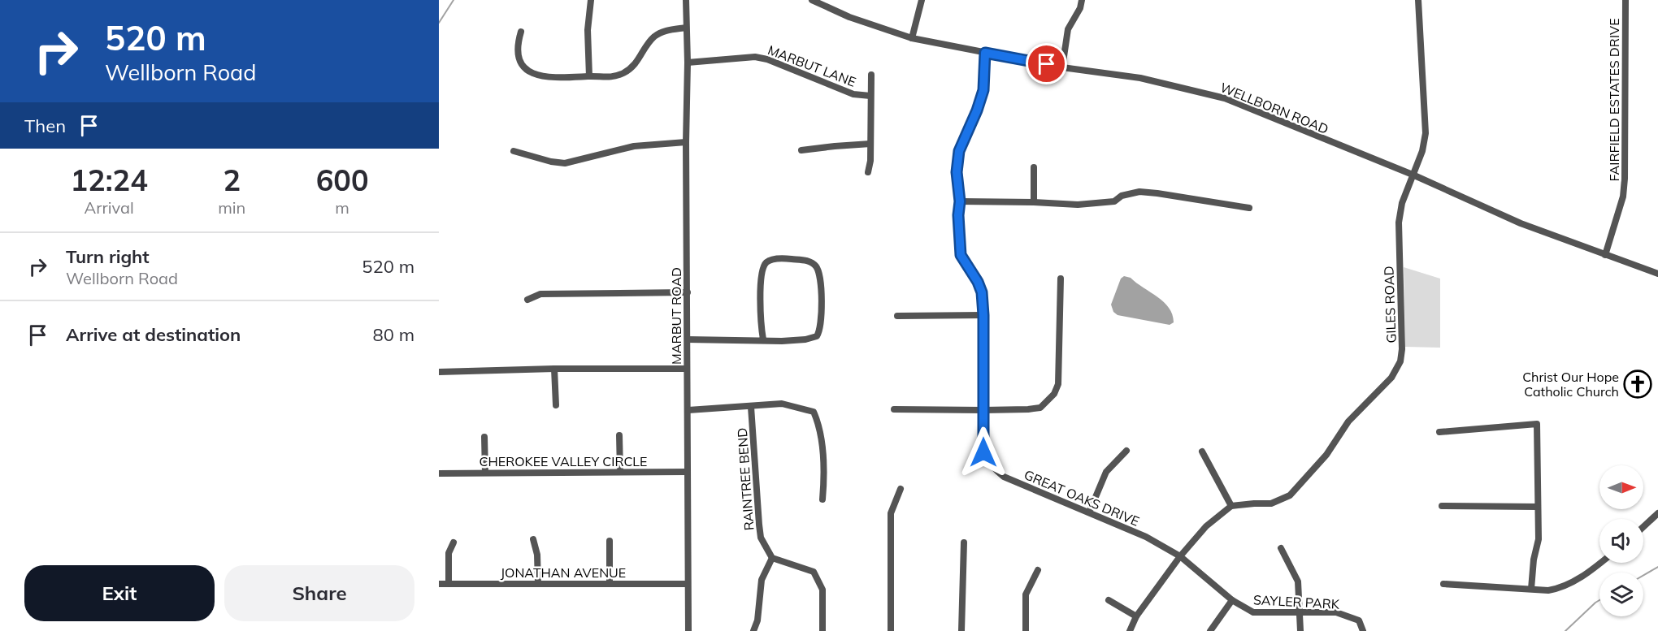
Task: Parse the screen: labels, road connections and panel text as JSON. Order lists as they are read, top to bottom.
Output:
{
  "streets": {
    "street": [
      "MARBUT LANE",
      "FAIRFIELD ESTATES DRIVE",
      "WELLBORN ROAD",
      "GILES ROAD",
      "MARBUT ROAD",
      "CHEROKEE VALLEY CIRCLE",
      "RAINTREE BEND",
      "GREAT OAKS DRIVE",
      "JONATHAN AVENUE",
      "SAYLER PARK"
    ]
  },
  "crossings": [
    ["MARBUT LANE", "MARBUT ROAD"],
    ["FAIRFIELD ESTATES DRIVE", "WELLBORN ROAD"],
    ["WELLBORN ROAD", "GILES ROAD"],
    ["WELLBORN ROAD", "GREAT OAKS DRIVE"],
    ["MARBUT ROAD", "CHEROKEE VALLEY CIRCLE"],
    ["MARBUT ROAD", "JONATHAN AVENUE"],
    ["GREAT OAKS DRIVE", "SAYLER PARK"]
  ],
  "places": {
    "church": ["Christ Our Hope Catholic Church"]
  },
  "north": "right",
  "page": {
    "turn": ["520 m", "Wellborn Road"],
    "then": "Then",
    "eta": [
      "12:24",
      "Arrival",
      "2",
      "min",
      "600",
      "m"
    ],
    "list": [
      {
        "name": "Turn right",
        "note": "Wellborn Road",
        "value": "520 m"
      },
      {
        "name": "Arrive at destination",
        "value": "80 m"
      }
    ],
    "buttons": ["Exit", "Share"]
  }
}
